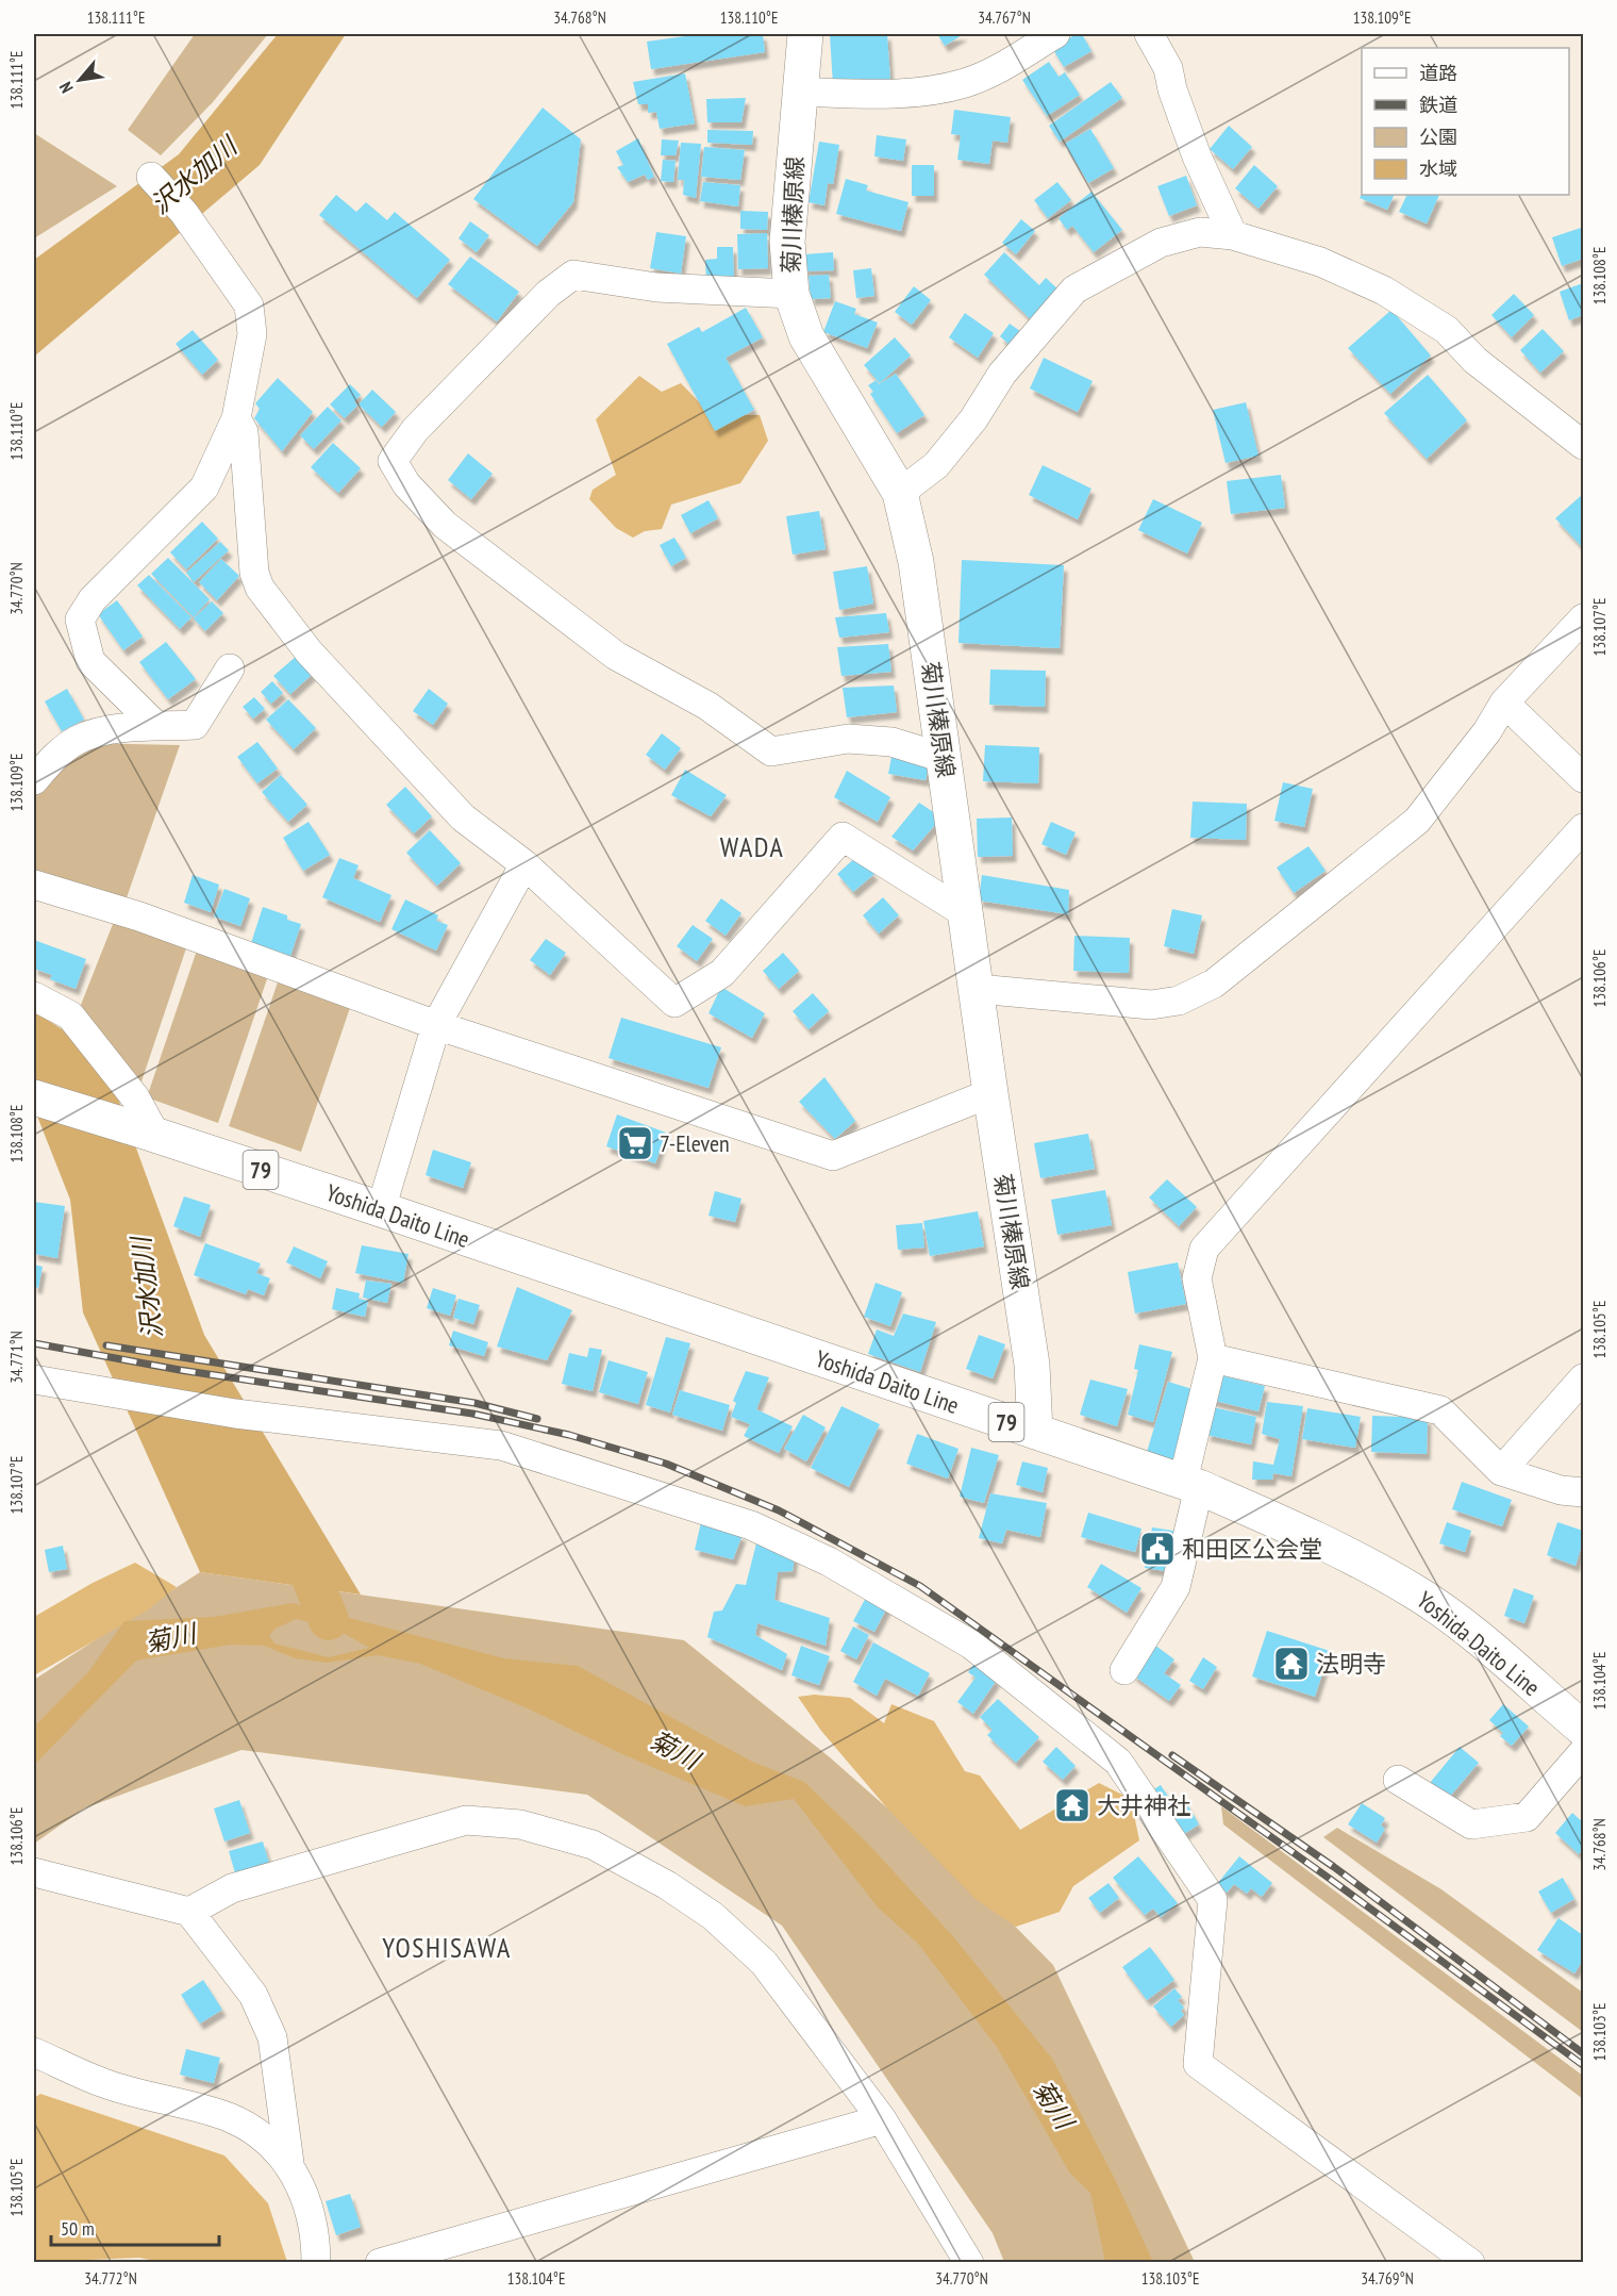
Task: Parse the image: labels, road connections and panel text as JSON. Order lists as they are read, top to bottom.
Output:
{
  "streets": {
    "main road": ["菊川榛原線", "79", "Yoshida Daito Line"]
  },
  "crossings": [
    ["菊川榛原線", "Yoshida Daito Line"],
    ["79", "Yoshida Daito Line"]
  ],
  "districts": ["WADA", "YOSHISAWA"],
  "water": ["沢水加川", "菊川"],
  "places": {
    "supermarket": ["7-Eleven"],
    "public building": ["和田区公会堂"],
    "temple": ["法明寺", "大井神社"]
  },
  "legend": [
    "道路",
    "鉄道",
    "公園",
    "水域"
  ],
  "scale_bar": "50 m",
  "north": "bottom left",
  "coordinates": [
    "138.111°E",
    "34.768°N",
    "138.110°E",
    "34.767°N",
    "138.109°E",
    "138.108°E",
    "34.770°N",
    "138.107°E",
    "138.106°E",
    "138.105°E",
    "34.771°N",
    "138.104°E",
    "138.103°E",
    "34.772°N",
    "34.769°N"
  ]
}
